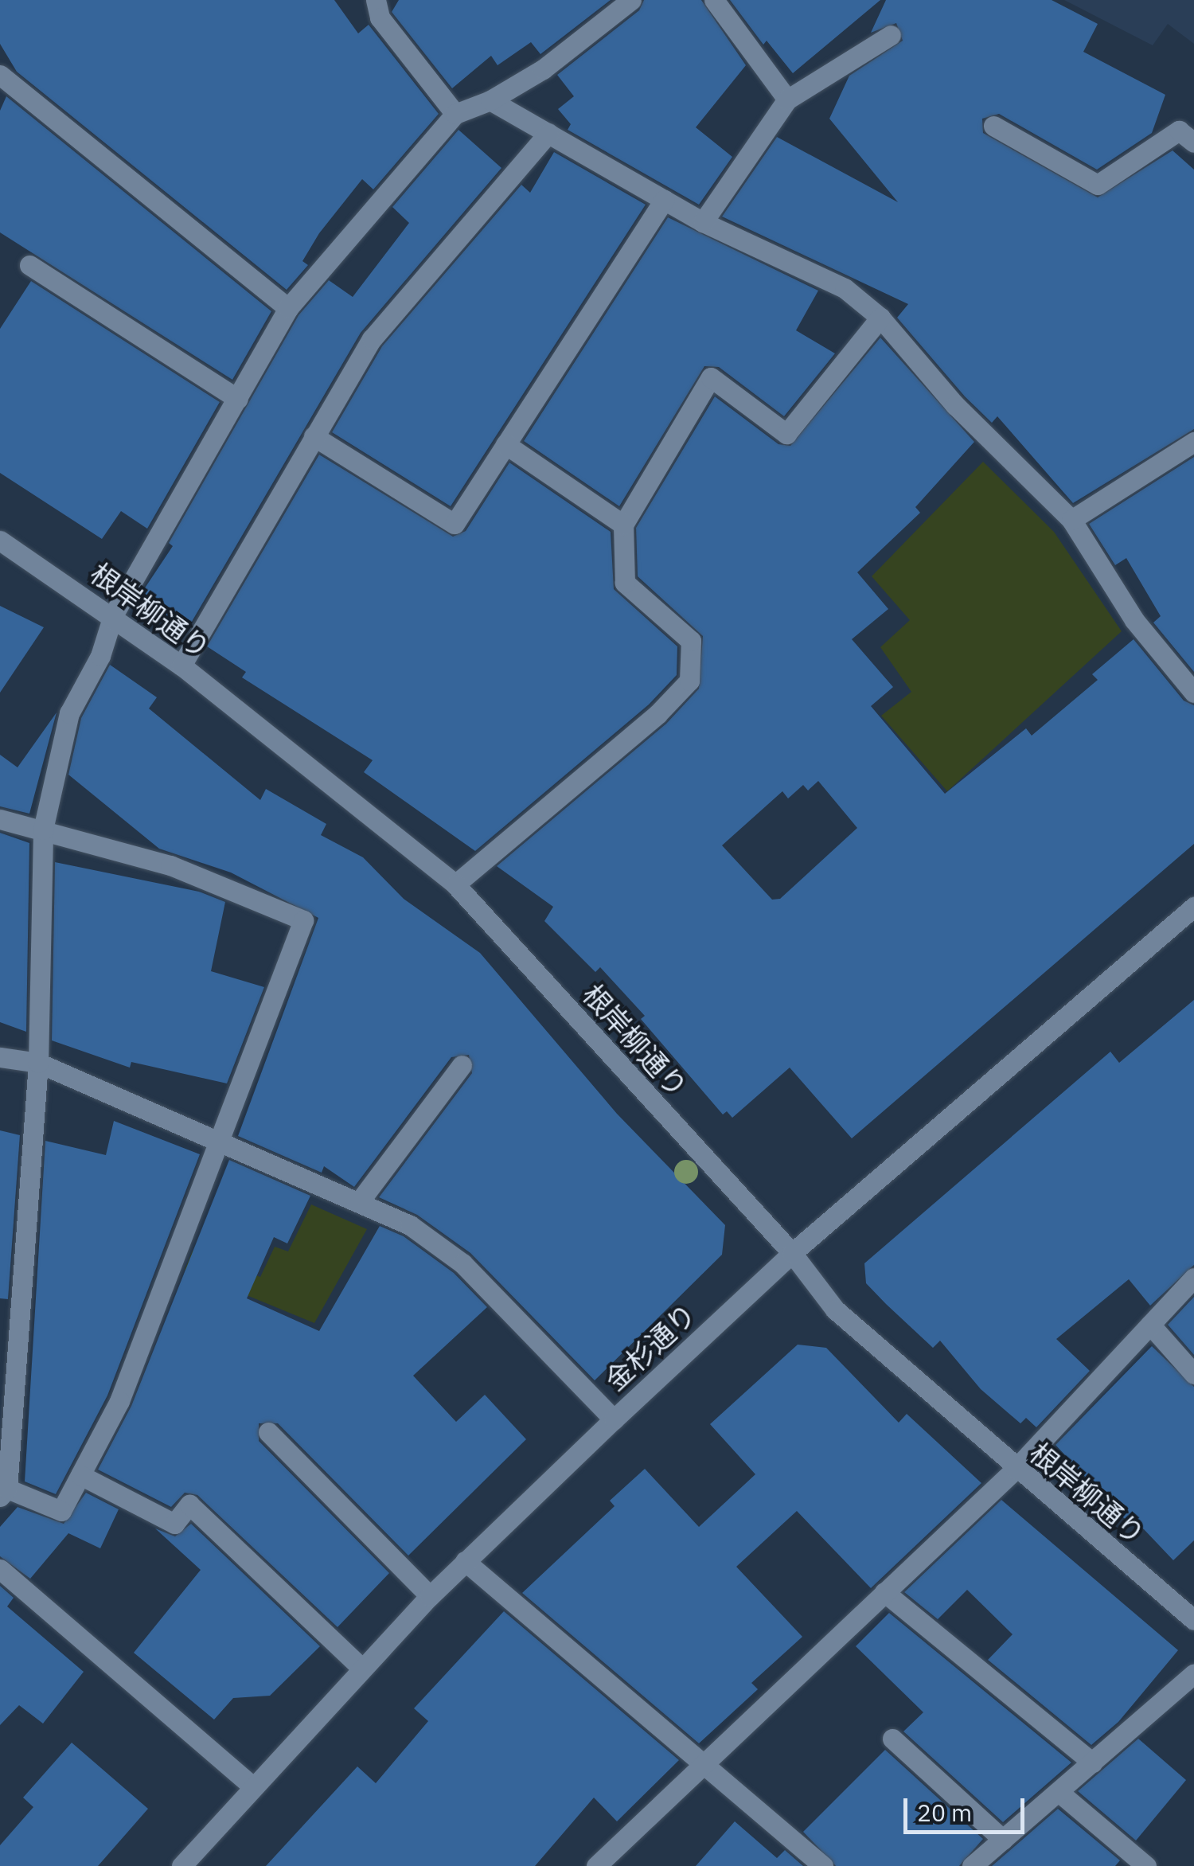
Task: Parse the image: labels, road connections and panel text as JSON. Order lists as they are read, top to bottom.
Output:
{
  "streets": {
    "street": ["根岸柳通り", "金杉通り"]
  },
  "crossings": [
    ["根岸柳通り", "金杉通り"]
  ],
  "scale_bar": "20 m"
}
